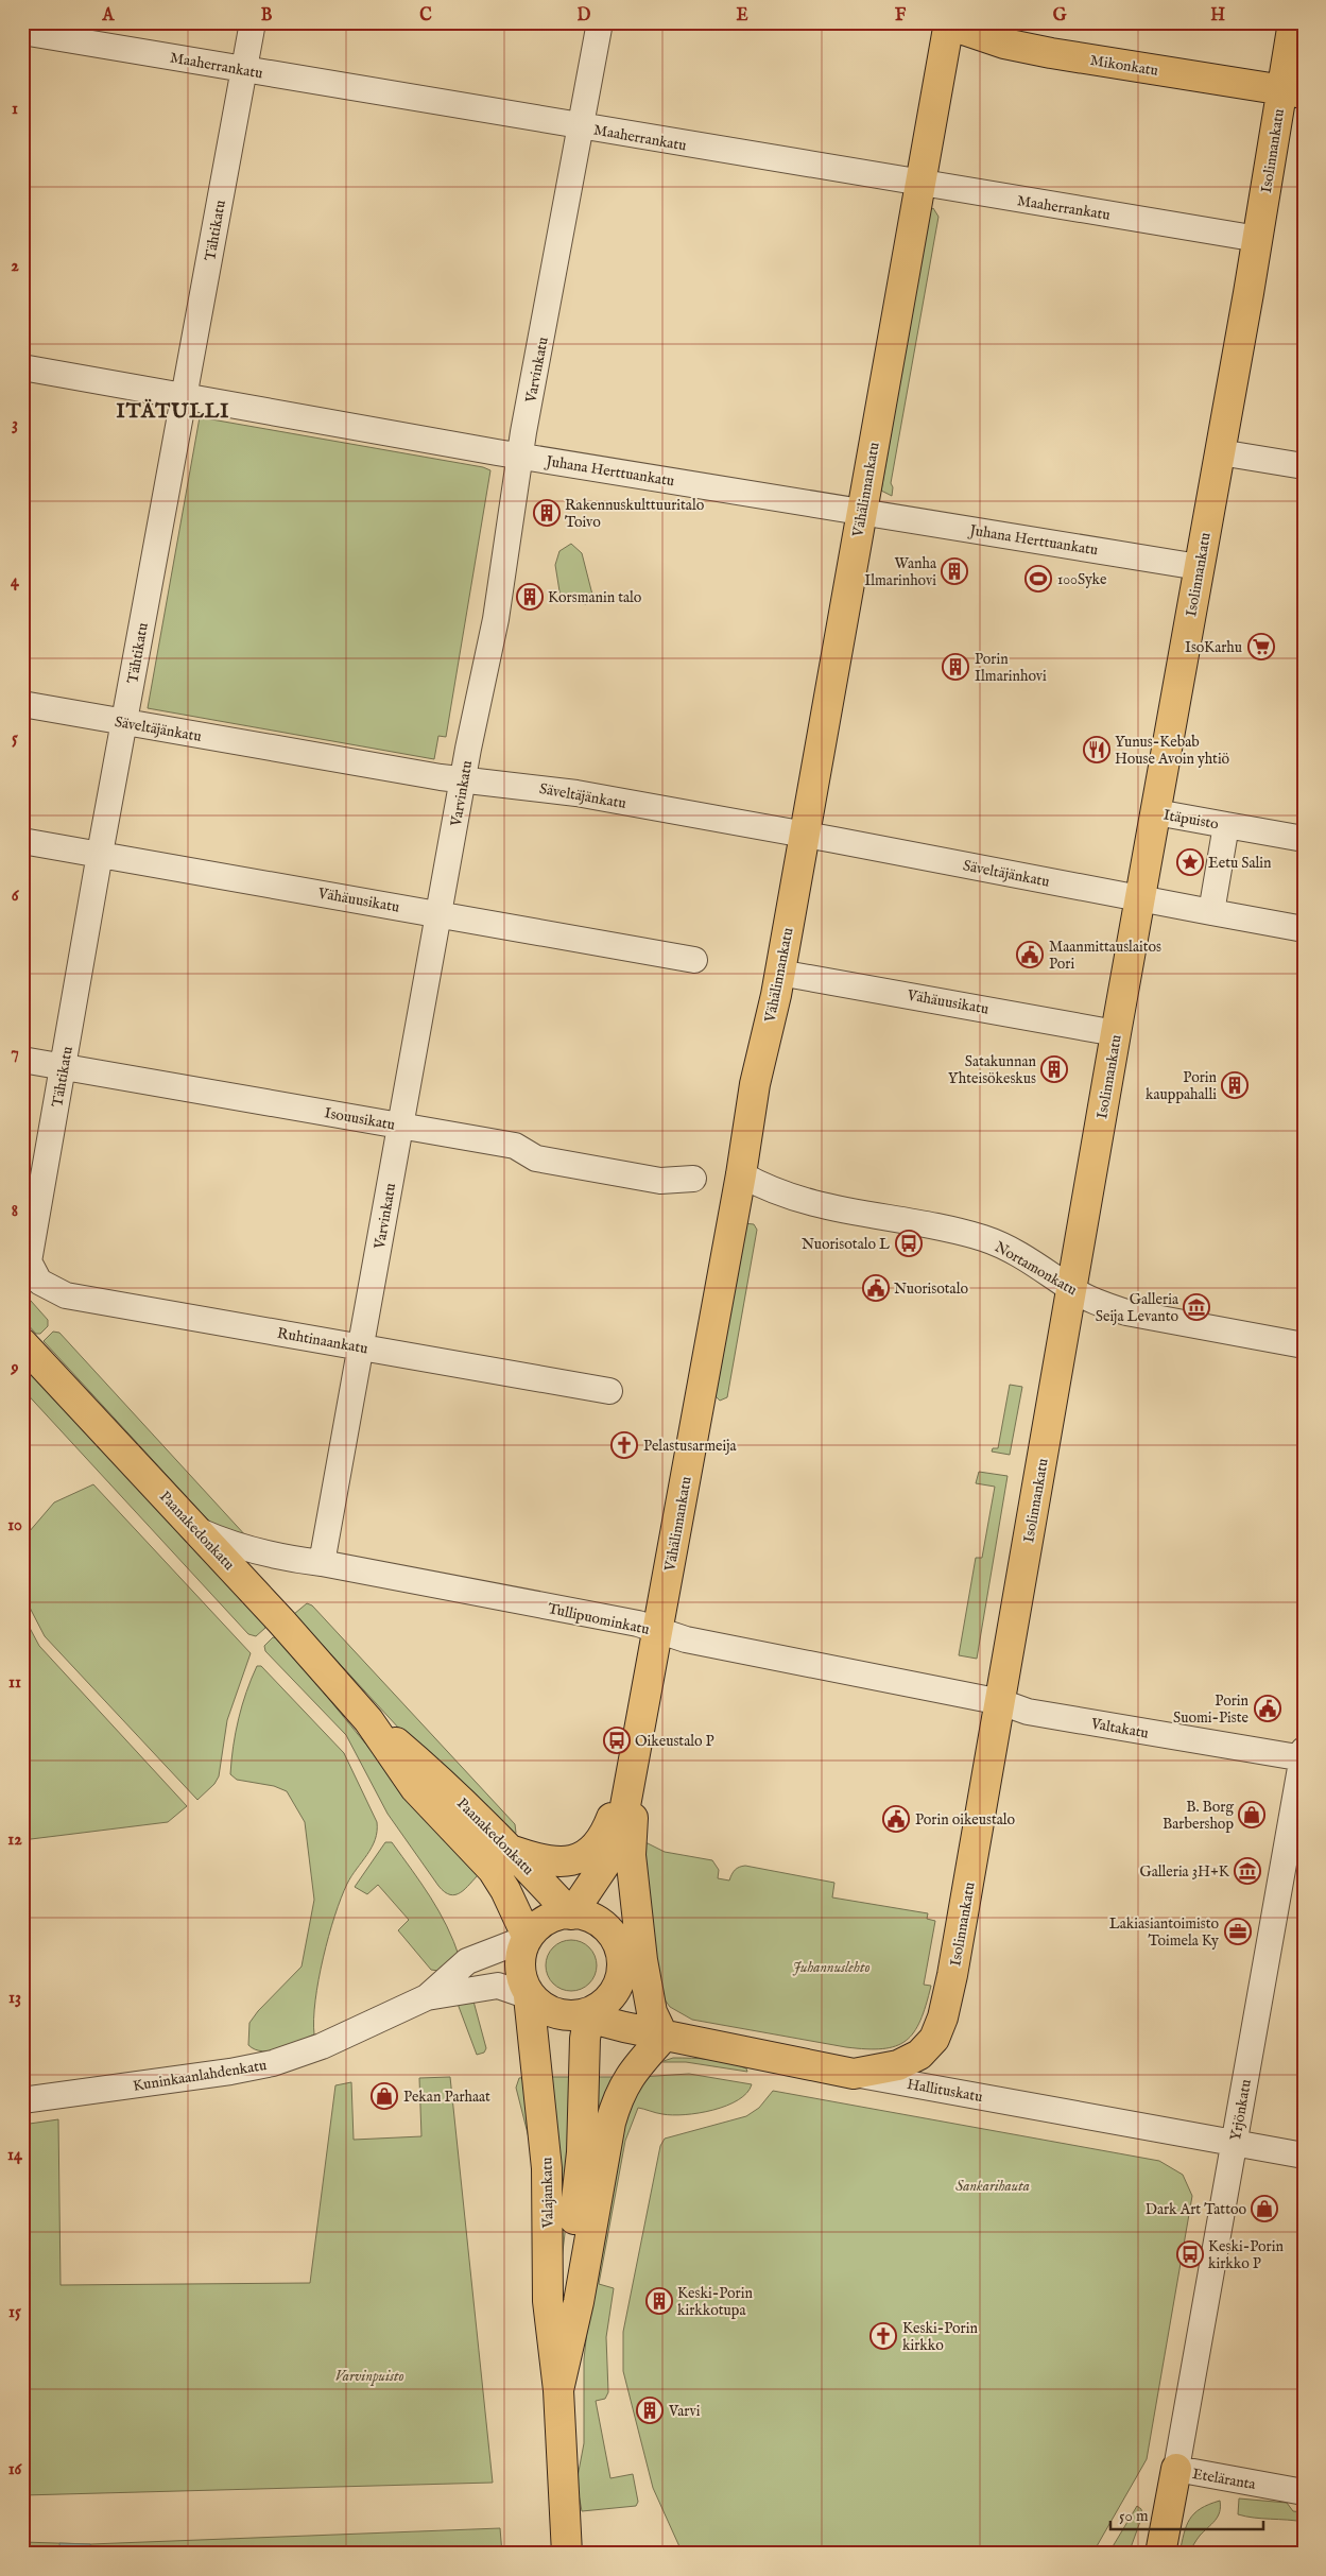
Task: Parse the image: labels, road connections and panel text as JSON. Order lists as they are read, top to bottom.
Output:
{
  "streets": {
    "main road": [
      "Mikonkatu",
      "Isolinnankatu",
      "Vähälinnankatu",
      "Paanakedonkatu",
      "Hallituskatu",
      "Valajankatu"
    ],
    "street": [
      "Maaherrankatu",
      "Tähtikatu",
      "Varvinkatu",
      "Juhana Herttuankatu",
      "Säveltäjänkatu",
      "Itäpuisto",
      "Vähäuusikatu",
      "Isouusikatu",
      "Nortamonkatu",
      "Ruhtinaankatu",
      "Tullipuominkatu",
      "Valtakatu",
      "Kuninkaanlahdenkatu",
      "Yrjönkatu",
      "Eteläranta"
    ]
  },
  "crossings": [
    ["Maaherrankatu", "Isolinnankatu"],
    ["Maaherrankatu", "Tähtikatu"],
    ["Maaherrankatu", "Varvinkatu"],
    ["Maaherrankatu", "Vähälinnankatu"],
    ["Mikonkatu", "Isolinnankatu"],
    ["Mikonkatu", "Vähälinnankatu"],
    ["Isolinnankatu", "Juhana Herttuankatu"],
    ["Isolinnankatu", "Säveltäjänkatu"],
    ["Isolinnankatu", "Itäpuisto"],
    ["Isolinnankatu", "Vähäuusikatu"],
    ["Isolinnankatu", "Nortamonkatu"],
    ["Isolinnankatu", "Tullipuominkatu"],
    ["Isolinnankatu", "Valtakatu"],
    ["Isolinnankatu", "Hallituskatu"],
    ["Tähtikatu", "Juhana Herttuankatu"],
    ["Tähtikatu", "Säveltäjänkatu"],
    ["Tähtikatu", "Vähäuusikatu"],
    ["Tähtikatu", "Isouusikatu"],
    ["Tähtikatu", "Ruhtinaankatu"],
    ["Varvinkatu", "Juhana Herttuankatu"],
    ["Varvinkatu", "Säveltäjänkatu"],
    ["Varvinkatu", "Vähäuusikatu"],
    ["Varvinkatu", "Isouusikatu"],
    ["Varvinkatu", "Ruhtinaankatu"],
    ["Varvinkatu", "Tullipuominkatu"],
    ["Juhana Herttuankatu", "Vähälinnankatu"],
    ["Vähälinnankatu", "Säveltäjänkatu"],
    ["Vähälinnankatu", "Vähäuusikatu"],
    ["Vähälinnankatu", "Nortamonkatu"],
    ["Vähälinnankatu", "Paanakedonkatu"],
    ["Vähälinnankatu", "Tullipuominkatu"],
    ["Vähälinnankatu", "Kuninkaanlahdenkatu"],
    ["Vähälinnankatu", "Hallituskatu"],
    ["Vähälinnankatu", "Valajankatu"],
    ["Paanakedonkatu", "Tullipuominkatu"],
    ["Paanakedonkatu", "Kuninkaanlahdenkatu"],
    ["Paanakedonkatu", "Hallituskatu"],
    ["Paanakedonkatu", "Valajankatu"],
    ["Tullipuominkatu", "Valtakatu"],
    ["Valtakatu", "Yrjönkatu"],
    ["Kuninkaanlahdenkatu", "Hallituskatu"],
    ["Kuninkaanlahdenkatu", "Valajankatu"],
    ["Hallituskatu", "Yrjönkatu"],
    ["Hallituskatu", "Valajankatu"],
    ["Yrjönkatu", "Eteläranta"]
  ],
  "districts": ["ITÄTULLI"],
  "parks": ["Juhannuslehto", "Sankarihauta", "Varvinpuisto"],
  "places": {
    "building": [
      "Rakennuskulttuuritalo Toivo",
      "Wanha Ilmarinhovi",
      "Korsmanin talo",
      "Porin Ilmarinhovi",
      "Satakunnan Yhteisökeskus",
      "Porin kauppahalli",
      "Keski-Porin kirkkotupa",
      "Varvi"
    ],
    "sports": ["100Syke"],
    "supermarket": ["IsoKarhu"],
    "restaurant": ["Yunus-Kebab House Avoin yhtiö"],
    "place": ["Eetu Salin"],
    "public building": [
      "Maanmittauslaitos Pori",
      "Nuorisotalo",
      "Porin Suomi-Piste",
      "Porin oikeustalo"
    ],
    "bus stop": ["Nuorisotalo L", "Oikeustalo P", "Keski-Porin kirkko P"],
    "museum": ["Galleria Seija Levanto", "Galleria 3H+K"],
    "church": ["Pelastusarmeija", "Keski-Porin kirkko"],
    "shop": ["B. Borg Barbershop", "Pekan Parhaat", "Dark Art Tattoo"],
    "office": ["Lakiasiantoimisto Toimela Ky"]
  },
  "scale_bar": "50 m",
  "grid": {
    "columns": [
      "A",
      "B",
      "C",
      "D",
      "E",
      "F",
      "G",
      "H"
    ],
    "rows": [
      "1",
      "2",
      "3",
      "4",
      "5",
      "6",
      "7",
      "8",
      "9",
      "10",
      "11",
      "12",
      "13",
      "14",
      "15",
      "16"
    ]
  }
}
